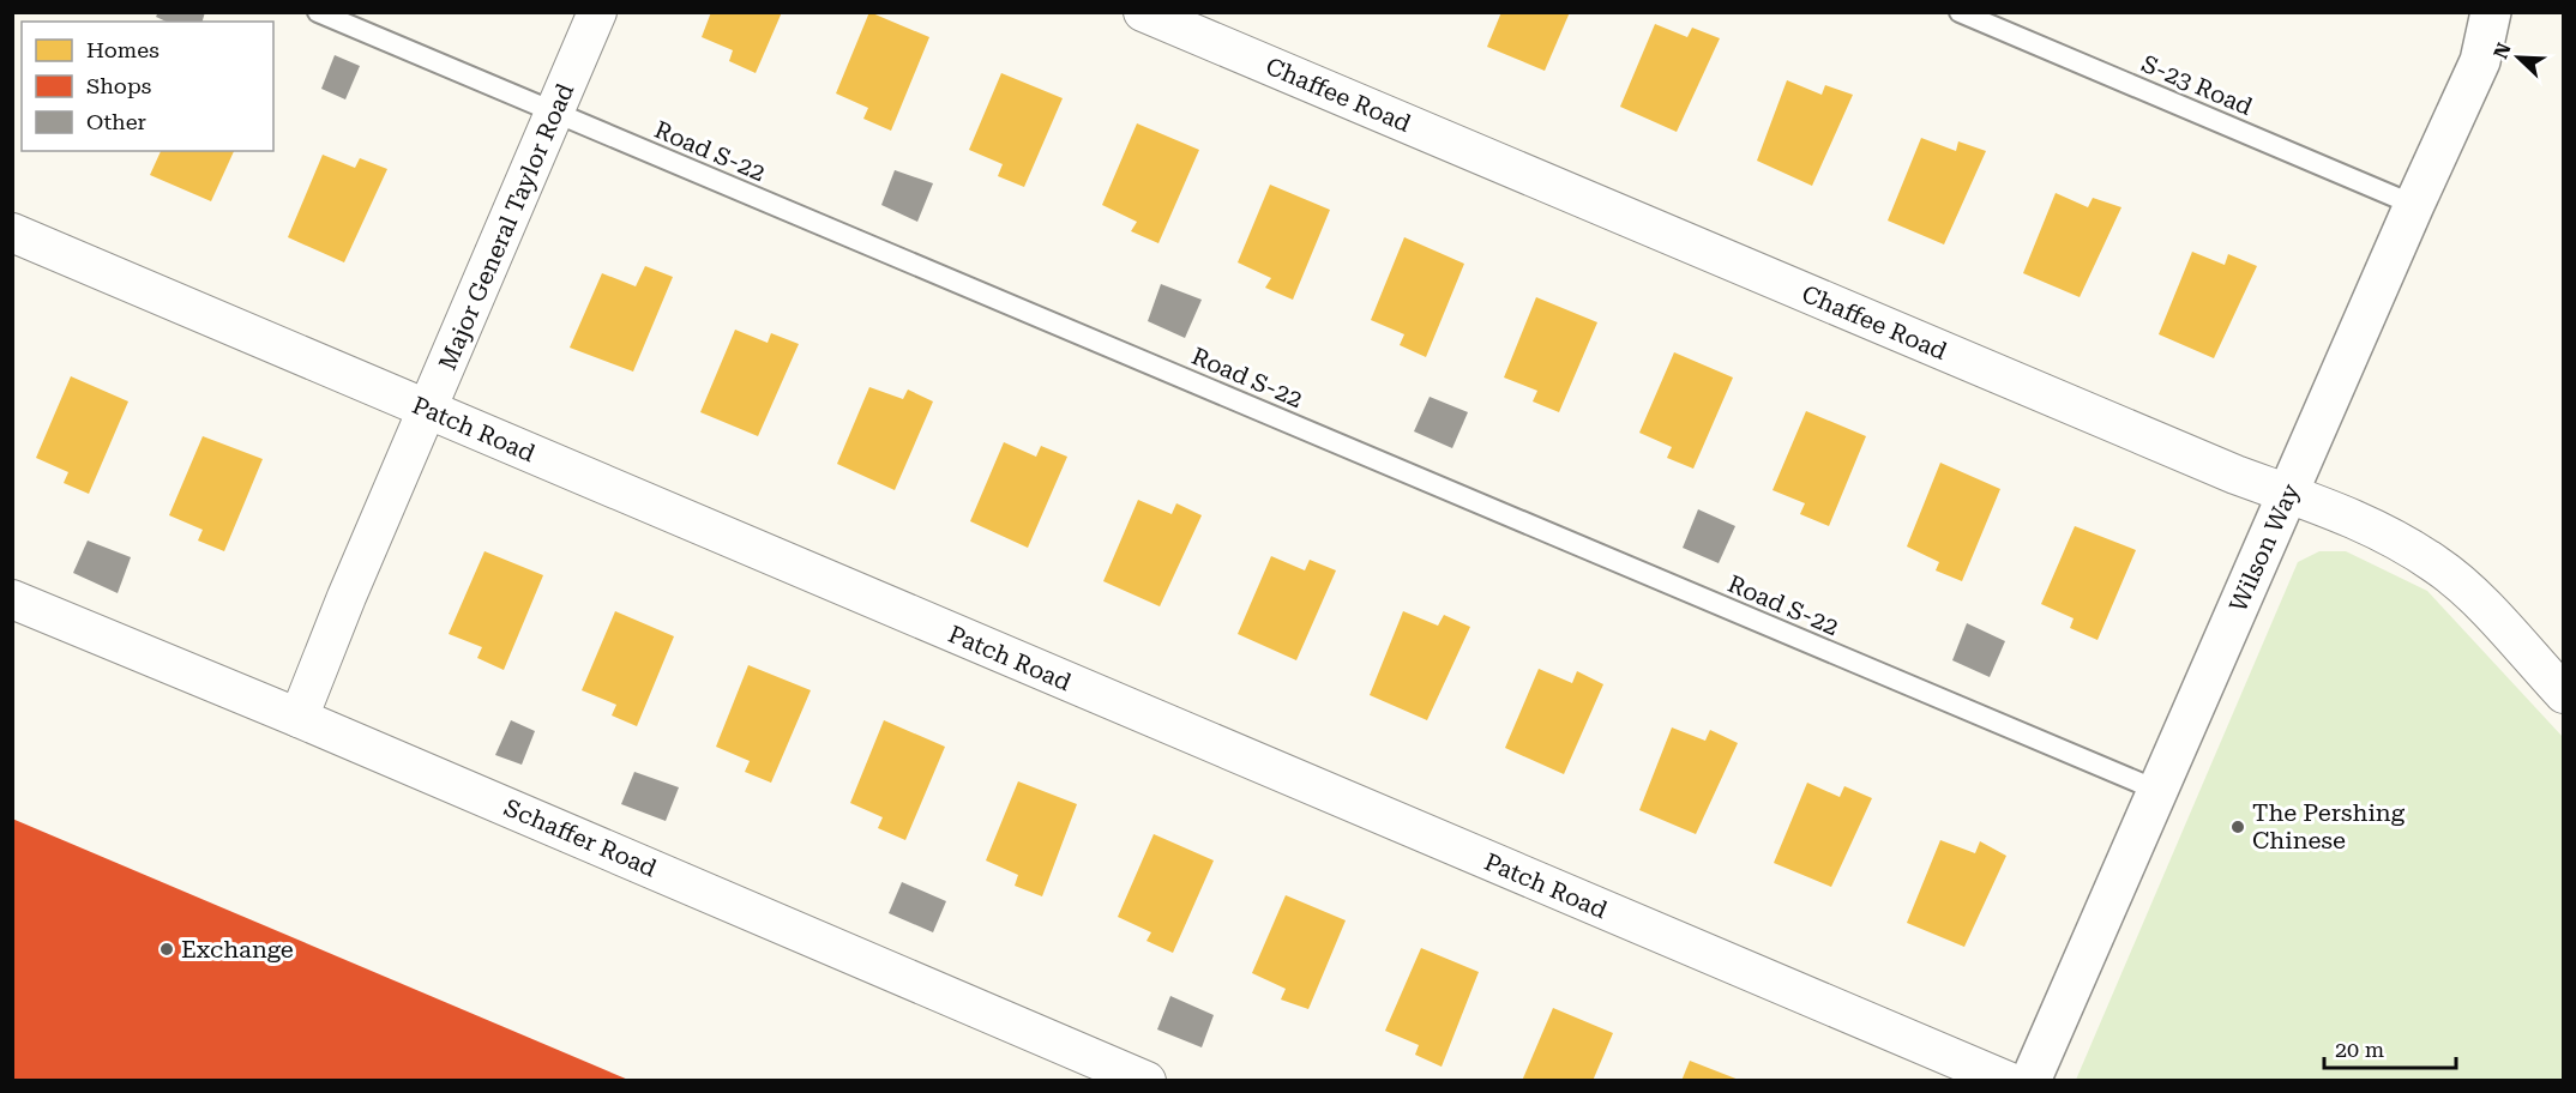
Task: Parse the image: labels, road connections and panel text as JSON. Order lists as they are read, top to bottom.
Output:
{
  "streets": {
    "street": [
      "Chaffee Road",
      "Major General Taylor Road",
      "Patch Road",
      "Wilson Way",
      "Schaffer Road"
    ],
    "lane": ["S-23 Road", "Road S-22"]
  },
  "crossings": [
    ["S-23 Road", "Wilson Way"],
    ["Chaffee Road", "Wilson Way"],
    ["Road S-22", "Major General Taylor Road"],
    ["Road S-22", "Wilson Way"],
    ["Major General Taylor Road", "Patch Road"],
    ["Major General Taylor Road", "Schaffer Road"]
  ],
  "places": ["The Pershing Chinese", "Exchange"],
  "legend": ["Homes", "Shops", "Other"],
  "scale_bar": "20 m",
  "north": "top left"
}
